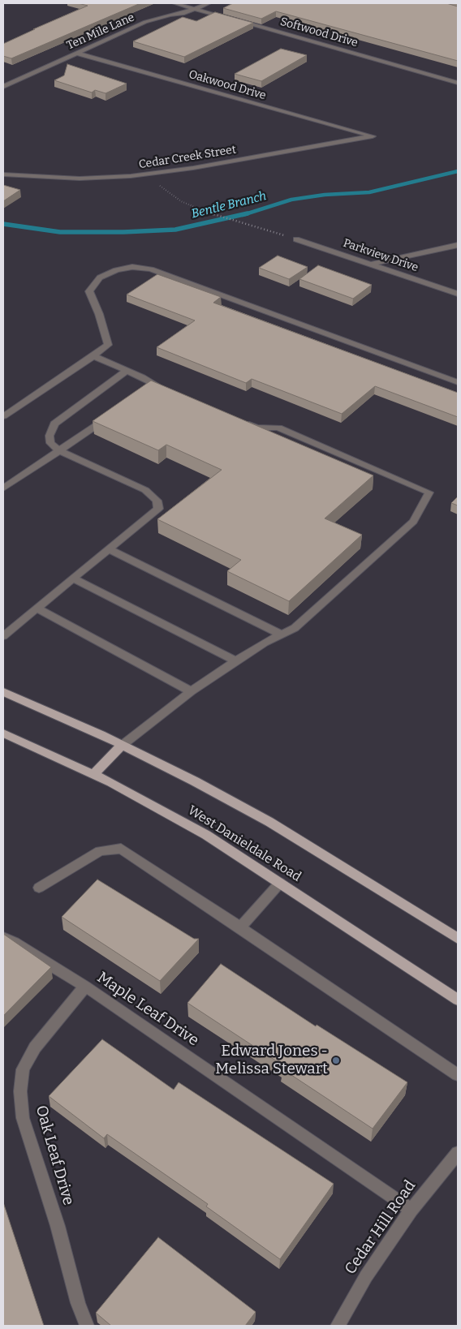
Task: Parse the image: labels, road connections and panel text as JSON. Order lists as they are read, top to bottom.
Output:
{
  "streets": {
    "main road": ["West Danieldale Road"],
    "street": [
      "Ten Mile Lane",
      "Softwood Drive",
      "Oakwood Drive",
      "Cedar Creek Street",
      "Parkview Drive",
      "Maple Leaf Drive",
      "Oak Leaf Drive",
      "Cedar Hill Road"
    ]
  },
  "crossings": [
    ["Ten Mile Lane", "Oakwood Drive"],
    ["Oakwood Drive", "Cedar Creek Street"],
    ["Maple Leaf Drive", "Oak Leaf Drive"],
    ["Maple Leaf Drive", "Cedar Hill Road"]
  ],
  "water": ["Bentle Branch"],
  "places": ["Edward Jones - Melissa Stewart"]
}
